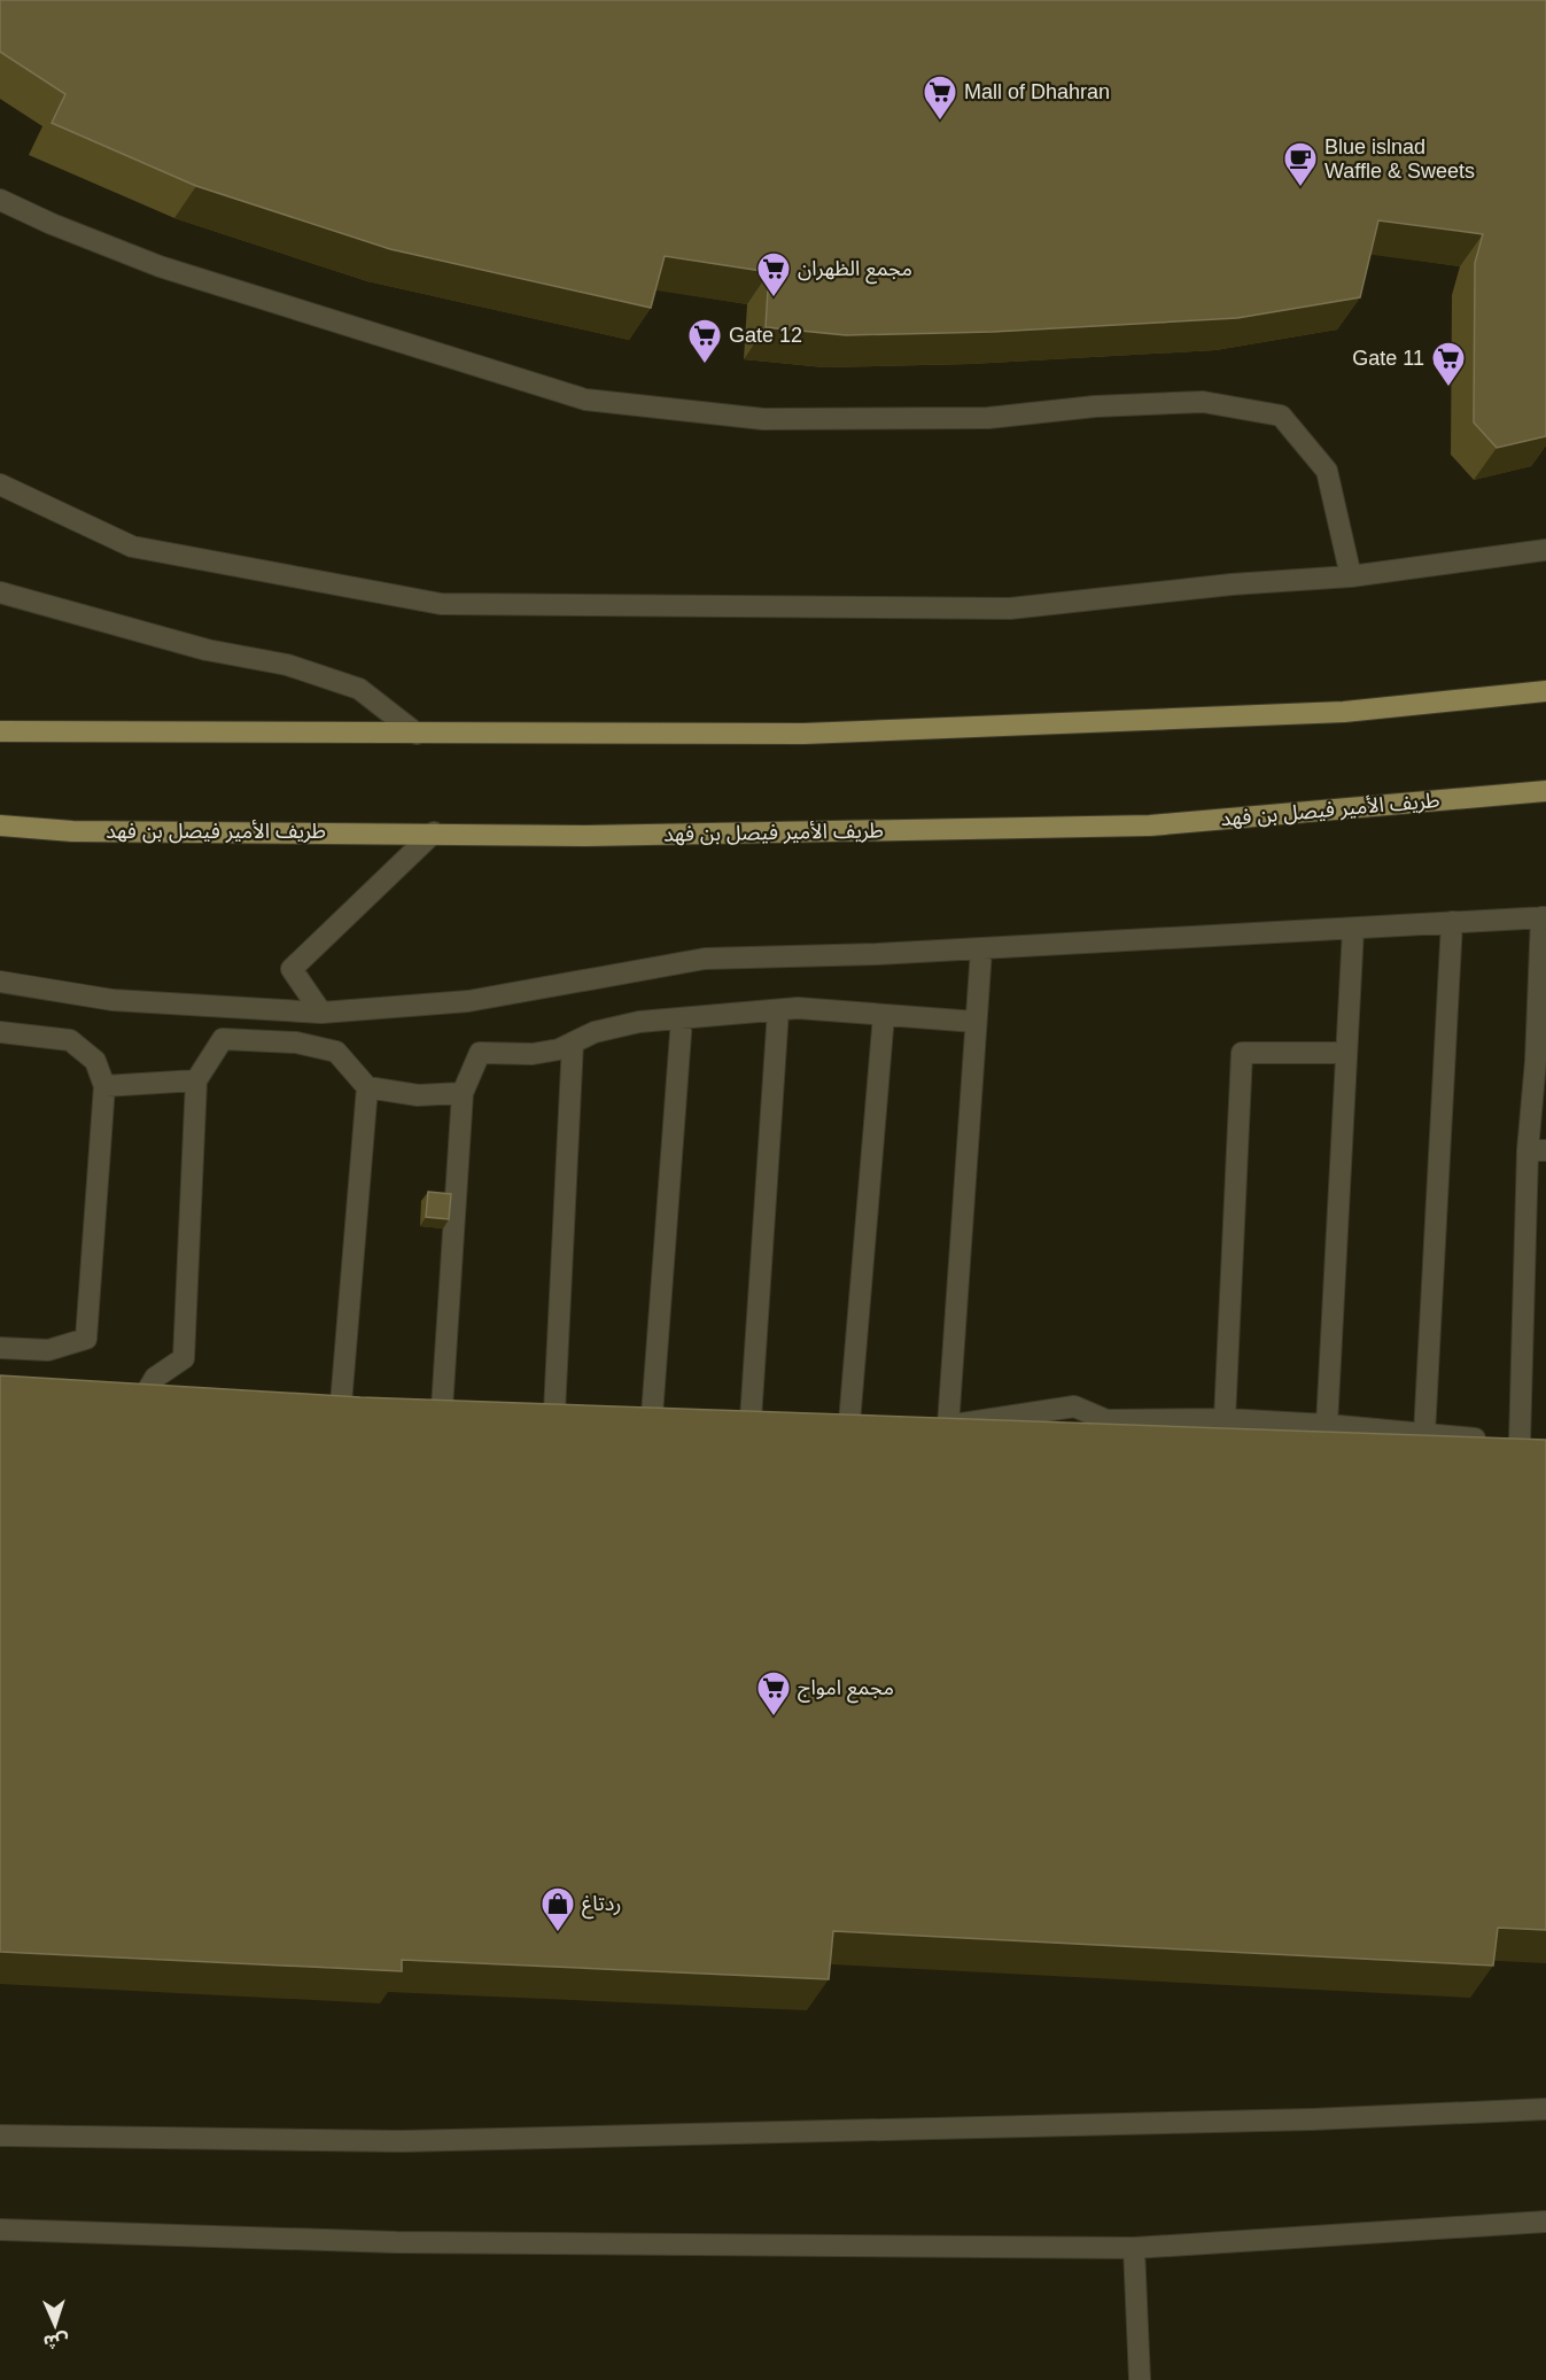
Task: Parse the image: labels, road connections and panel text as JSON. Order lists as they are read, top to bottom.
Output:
{
  "streets": {
    "main road": ["طريف الأمير فيصل بن فهد"]
  },
  "places": {
    "supermarket": [
      "Mall of Dhahran",
      "مجمع الظهران",
      "Gate 12",
      "Gate 11",
      "مجمع امواج"
    ],
    "cafe": ["Blue islnad Waffle & Sweets"],
    "shop": ["ردتاغ"]
  },
  "north": "bottom"
}
